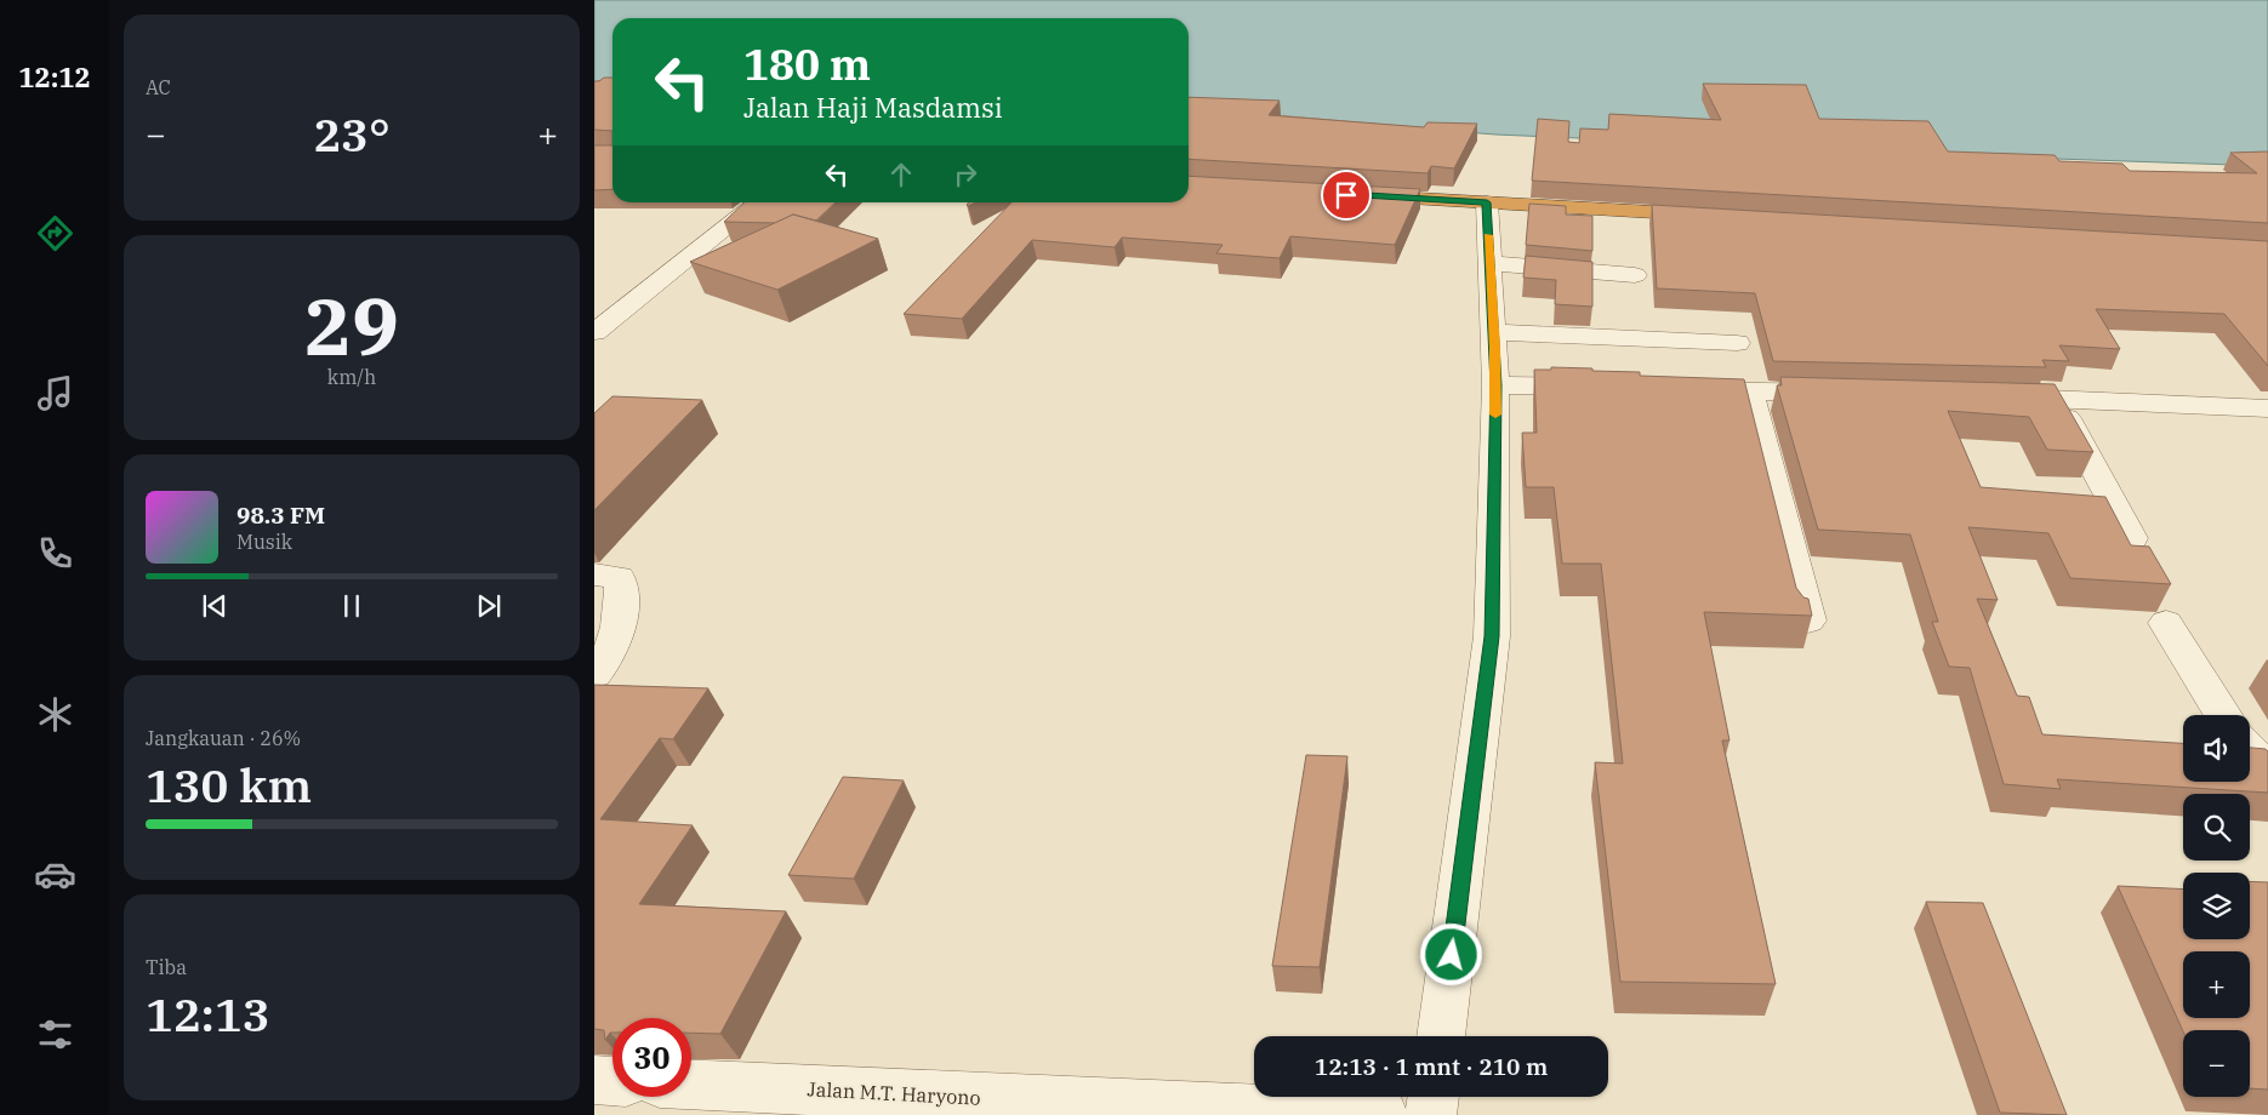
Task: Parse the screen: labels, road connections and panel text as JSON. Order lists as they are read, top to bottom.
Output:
{
  "streets": {
    "street": ["Jalan M.T. Haryono"]
  },
  "page": {
    "tabs": "12:12",
    "tile": [
      "AC",
      ["29", "km/h"],
      ["Jangkauan · 26%", "130 km"],
      ["Tiba", "12:13"]
    ],
    "turn": ["180 m", "Jalan Haji Masdamsi"],
    "heat": ["−", "23°", "+"],
    "song": ["98.3 FM", "Musik"],
    "map_buttons": ["+", "−"],
    "limit": "30",
    "trip": "12:13 · 1 mnt · 210 m"
  }
}
